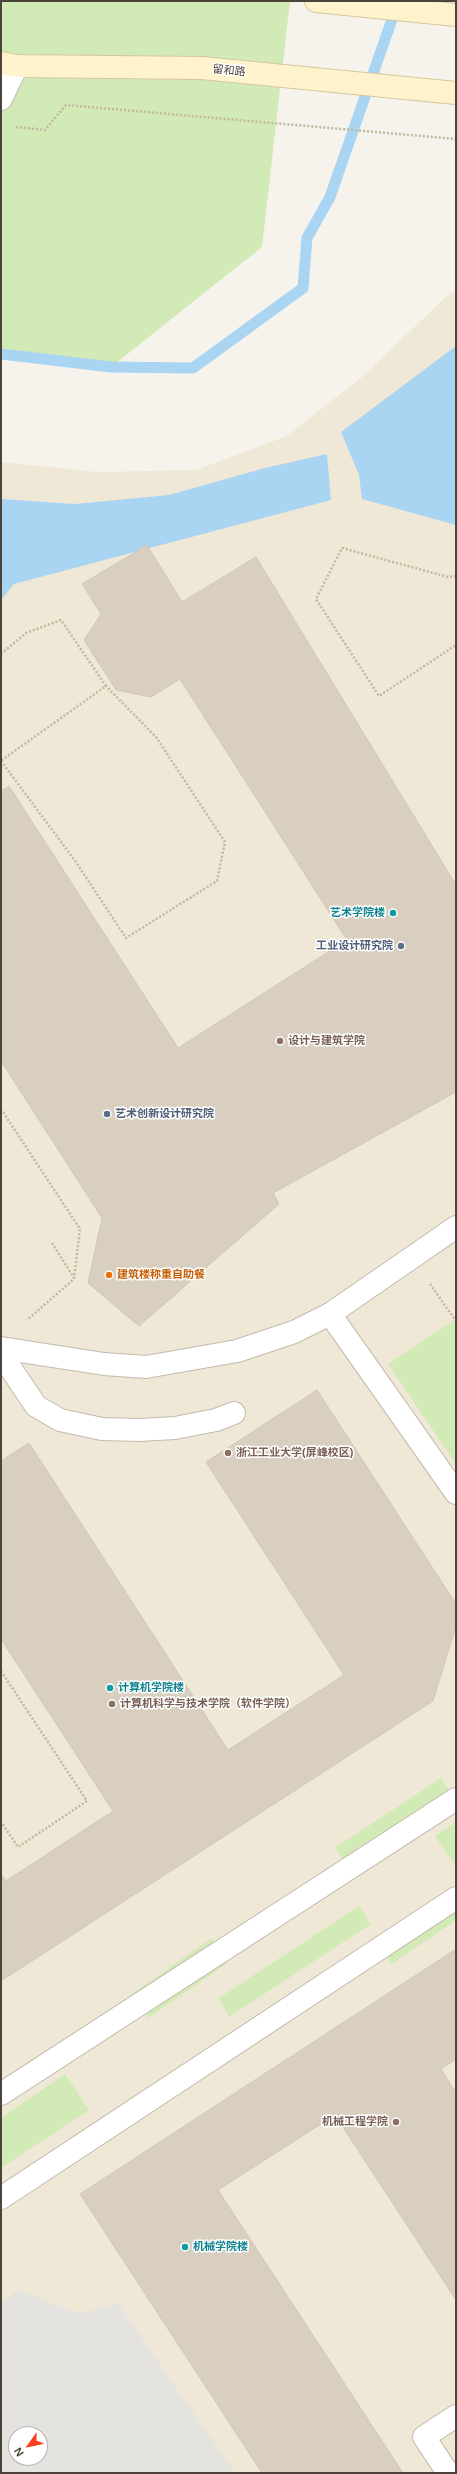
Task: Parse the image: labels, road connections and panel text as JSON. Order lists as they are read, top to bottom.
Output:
{
  "streets": {
    "main road": ["留和路"]
  },
  "places": [
    "艺术学院楼",
    "工业设计研究院",
    "设计与建筑学院",
    "艺术创新设计研究院",
    "建筑楼称重自助餐",
    "浙江工业大学(屏峰校区)",
    "计算机学院楼",
    "计算机科学与技术学院（软件学院）",
    "机械工程学院",
    "机械学院楼"
  ],
  "north": "bottom left"
}
